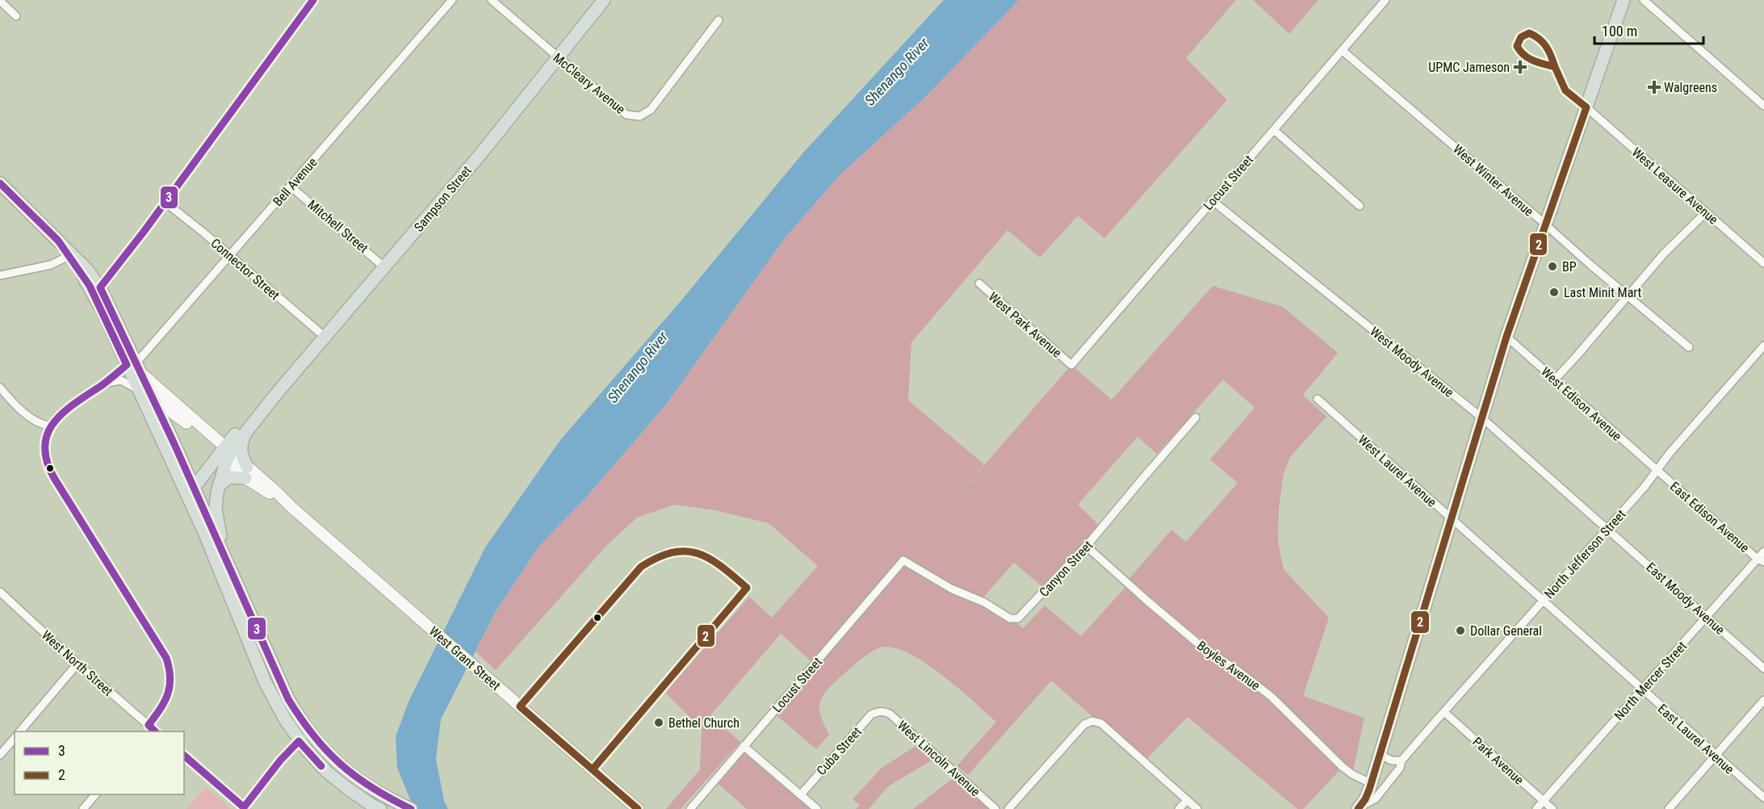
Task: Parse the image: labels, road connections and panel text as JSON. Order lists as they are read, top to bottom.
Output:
{
  "streets": {
    "main road": ["Sampson Street"],
    "street": [
      "McCleary Avenue",
      "West Winter Avenue",
      "Bell Avenue",
      "Locust Street",
      "West Leasure Avenue",
      "Mitchell Street",
      "Connector Street",
      "West Park Avenue",
      "West Moody Avenue",
      "West Edison Avenue",
      "West Laurel Avenue",
      "East Edison Avenue",
      "North Jefferson Street",
      "Canyon Street",
      "East Moody Avenue",
      "West Grant Street",
      "West North Street",
      "Boyles Avenue",
      "North Mercer Street",
      "East Laurel Avenue",
      "Cuba Street",
      "West Lincoln Avenue",
      "Park Avenue"
    ]
  },
  "crossings": [
    ["McCleary Avenue", "Sampson Street"],
    ["West Winter Avenue", "Locust Street"],
    ["Bell Avenue", "Mitchell Street"],
    ["Bell Avenue", "Connector Street"],
    ["Bell Avenue", "West Grant Street"],
    ["Locust Street", "West Park Avenue"],
    ["Locust Street", "West Moody Avenue"],
    ["Locust Street", "Canyon Street"],
    ["Sampson Street", "Mitchell Street"],
    ["Sampson Street", "Connector Street"],
    ["Sampson Street", "West Grant Street"],
    ["West Moody Avenue", "North Jefferson Street"],
    ["West Moody Avenue", "East Moody Avenue"],
    ["West Edison Avenue", "East Edison Avenue"],
    ["West Edison Avenue", "North Jefferson Street"],
    ["West Laurel Avenue", "North Jefferson Street"],
    ["West Laurel Avenue", "East Laurel Avenue"],
    ["East Edison Avenue", "North Jefferson Street"],
    ["East Edison Avenue", "North Mercer Street"],
    ["North Jefferson Street", "East Moody Avenue"],
    ["North Jefferson Street", "East Laurel Avenue"],
    ["North Jefferson Street", "Park Avenue"],
    ["Canyon Street", "Boyles Avenue"],
    ["East Moody Avenue", "North Mercer Street"],
    ["North Mercer Street", "East Laurel Avenue"],
    ["North Mercer Street", "Park Avenue"],
    ["Cuba Street", "West Lincoln Avenue"]
  ],
  "water": ["Shenango River"],
  "places": {
    "health": ["UPMC Jameson", "Walgreens"],
    "other": [
      "BP",
      "Last Minit Mart",
      "Dollar General",
      "Bethel Church"
    ]
  },
  "lines": ["transit line 3", "transit line 2"],
  "legend": ["3", "2"],
  "scale_bar": "100 m"
}
